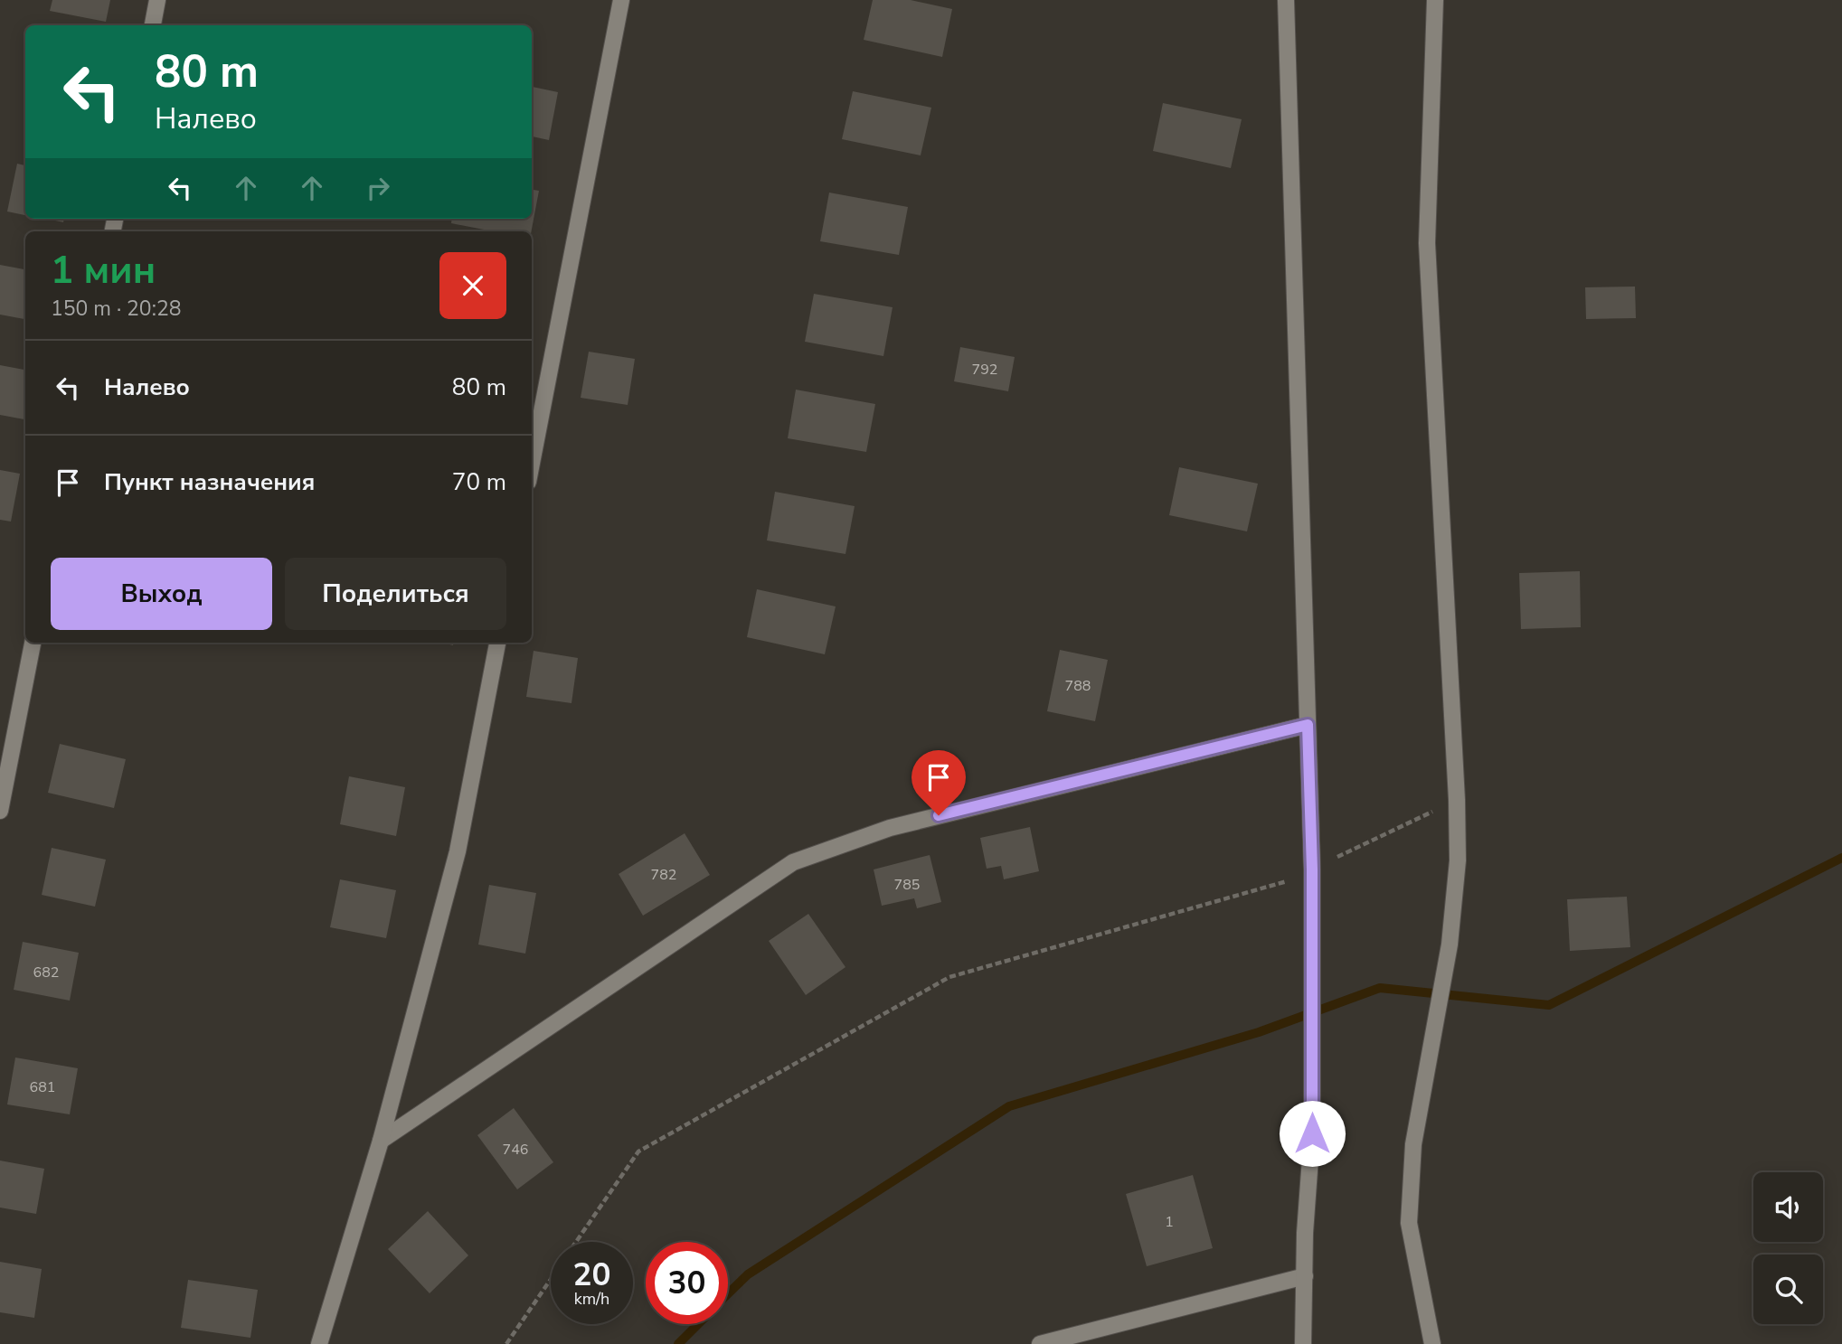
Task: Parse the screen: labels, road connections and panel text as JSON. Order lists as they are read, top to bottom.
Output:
{
  "house_numbers": [
    "792",
    "788",
    "782",
    "785",
    "682",
    "681",
    "746",
    "1"
  ],
  "page": {
    "turn": ["80 m", "Налево"],
    "heading": ["1 мин", "150 m · 20:28"],
    "list": [
      {
        "name": "Налево",
        "value": "80 m"
      },
      {
        "name": "Пункт назначения",
        "value": "70 m"
      }
    ],
    "buttons": ["Выход", "Поделиться"],
    "speed": "20 km/h",
    "limit": "30"
  }
}
